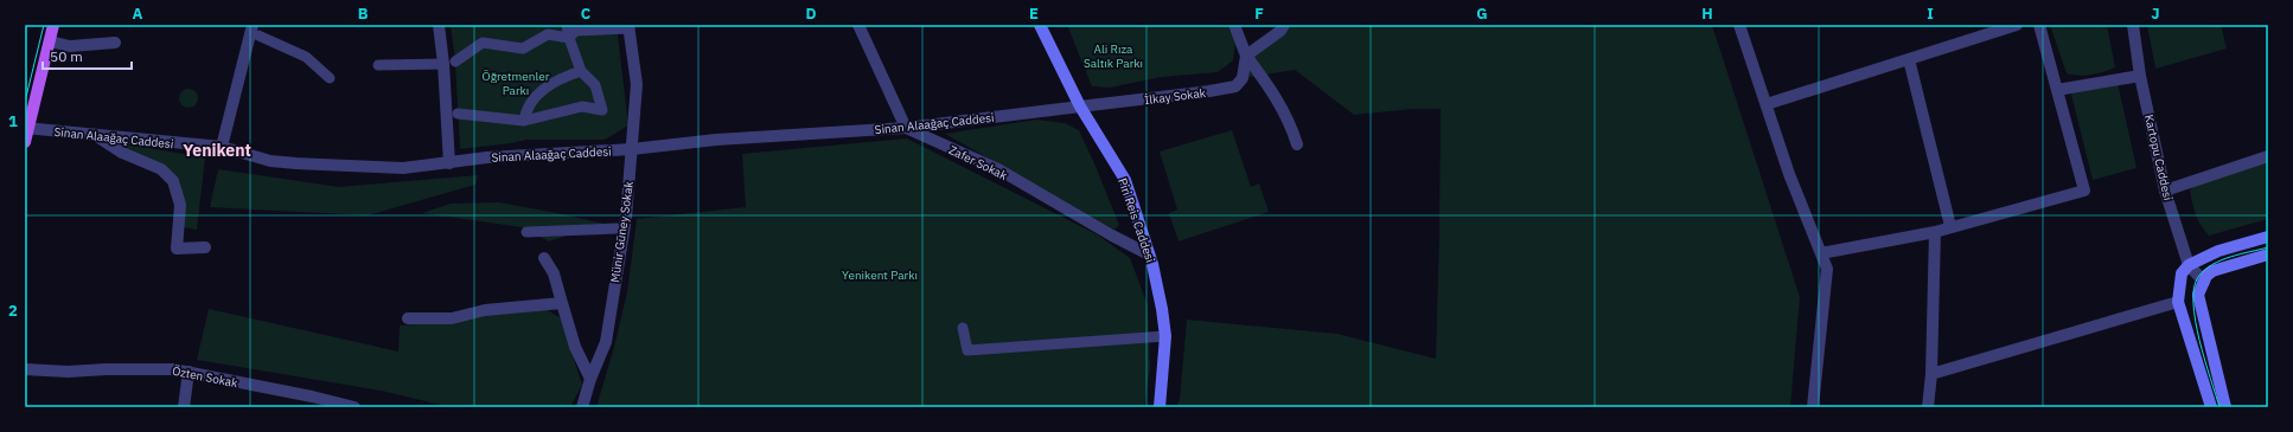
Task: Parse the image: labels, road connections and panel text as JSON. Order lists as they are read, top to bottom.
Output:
{
  "streets": {
    "main road": ["Piri Reis Caddesi"],
    "street": [
      "İlkay Sokak",
      "Sinan Alaağaç Caddesi",
      "Kartopu Caddesi",
      "Zafer Sokak",
      "Münir Güney Sokak",
      "Özten Sokak"
    ]
  },
  "crossings": [
    ["İlkay Sokak", "Sinan Alaağaç Caddesi"],
    ["İlkay Sokak", "Piri Reis Caddesi"],
    ["Sinan Alaağaç Caddesi", "Zafer Sokak"],
    ["Sinan Alaağaç Caddesi", "Piri Reis Caddesi"],
    ["Sinan Alaağaç Caddesi", "Münir Güney Sokak"],
    ["Zafer Sokak", "Piri Reis Caddesi"]
  ],
  "districts": ["Yenikent"],
  "parks": ["Ali Rıza Saltık Parkı", "Öğretmenler Parkı", "Yenikent Parkı"],
  "scale_bar": "50 m",
  "grid": {
    "columns": [
      "A",
      "B",
      "C",
      "D",
      "E",
      "F",
      "G",
      "H",
      "I",
      "J"
    ],
    "rows": ["1", "2"]
  }
}
